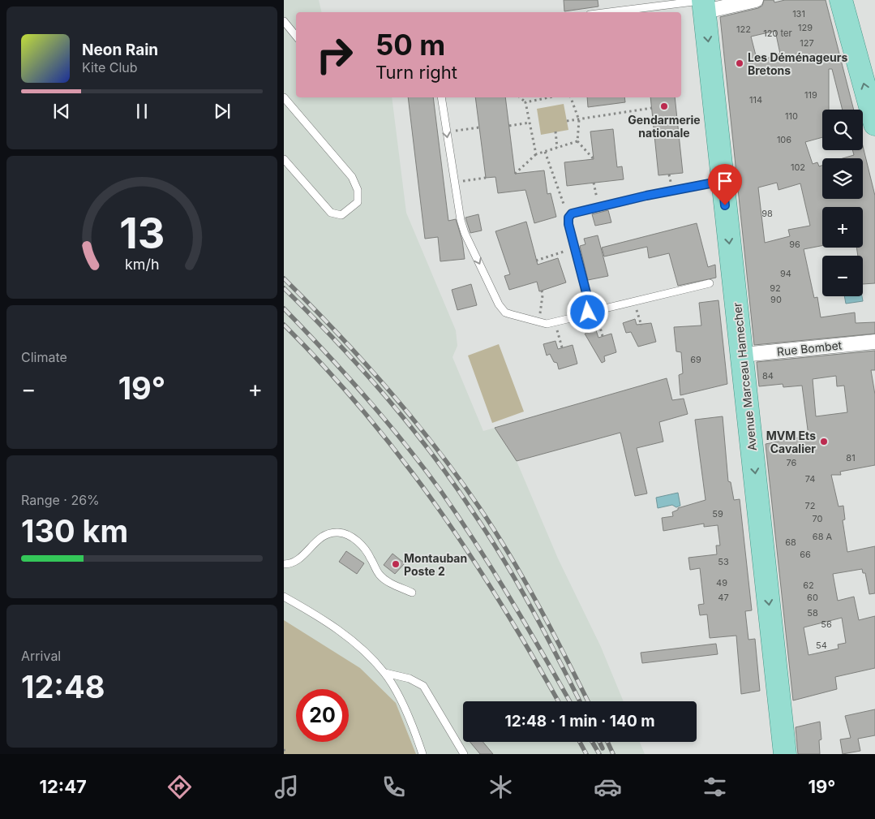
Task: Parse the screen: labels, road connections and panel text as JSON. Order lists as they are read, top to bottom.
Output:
{
  "streets": {
    "main road": ["Avenue Marceau Hamecher"],
    "street": ["Rue Bombet"]
  },
  "crossings": [
    ["Rue Bombet", "Avenue Marceau Hamecher"]
  ],
  "one_way": ["Avenue Marceau Hamecher"],
  "places": [
    "Les Déménageurs Bretons",
    "Gendarmerie nationale",
    "MVM Ets Cavalier",
    "Montauban Poste 2"
  ],
  "house_numbers": [
    "131",
    "129",
    "122",
    "120 ter",
    "127",
    "119",
    "114",
    "110",
    "106",
    "102",
    "98",
    "96",
    "94",
    "92",
    "90",
    "69",
    "84",
    "81",
    "76",
    "74",
    "72",
    "59",
    "70",
    "68 A",
    "68",
    "66",
    "53",
    "49",
    "62",
    "47",
    "60",
    "58",
    "56",
    "54"
  ],
  "page": {
    "turn": ["50 m", "Turn right"],
    "song": ["Neon Rain", "Kite Club"],
    "map_buttons": ["+", "−"],
    "tile": [
      "Climate",
      ["Range · 26%", "130 km"],
      ["Arrival", "12:48"]
    ],
    "heat": ["−", "19°", "+"],
    "limit": "20",
    "trip": "12:48 · 1 min · 140 m",
    "tabs": ["12:47", "19°"],
    "gauge": ["13", "km/h"]
  }
}
